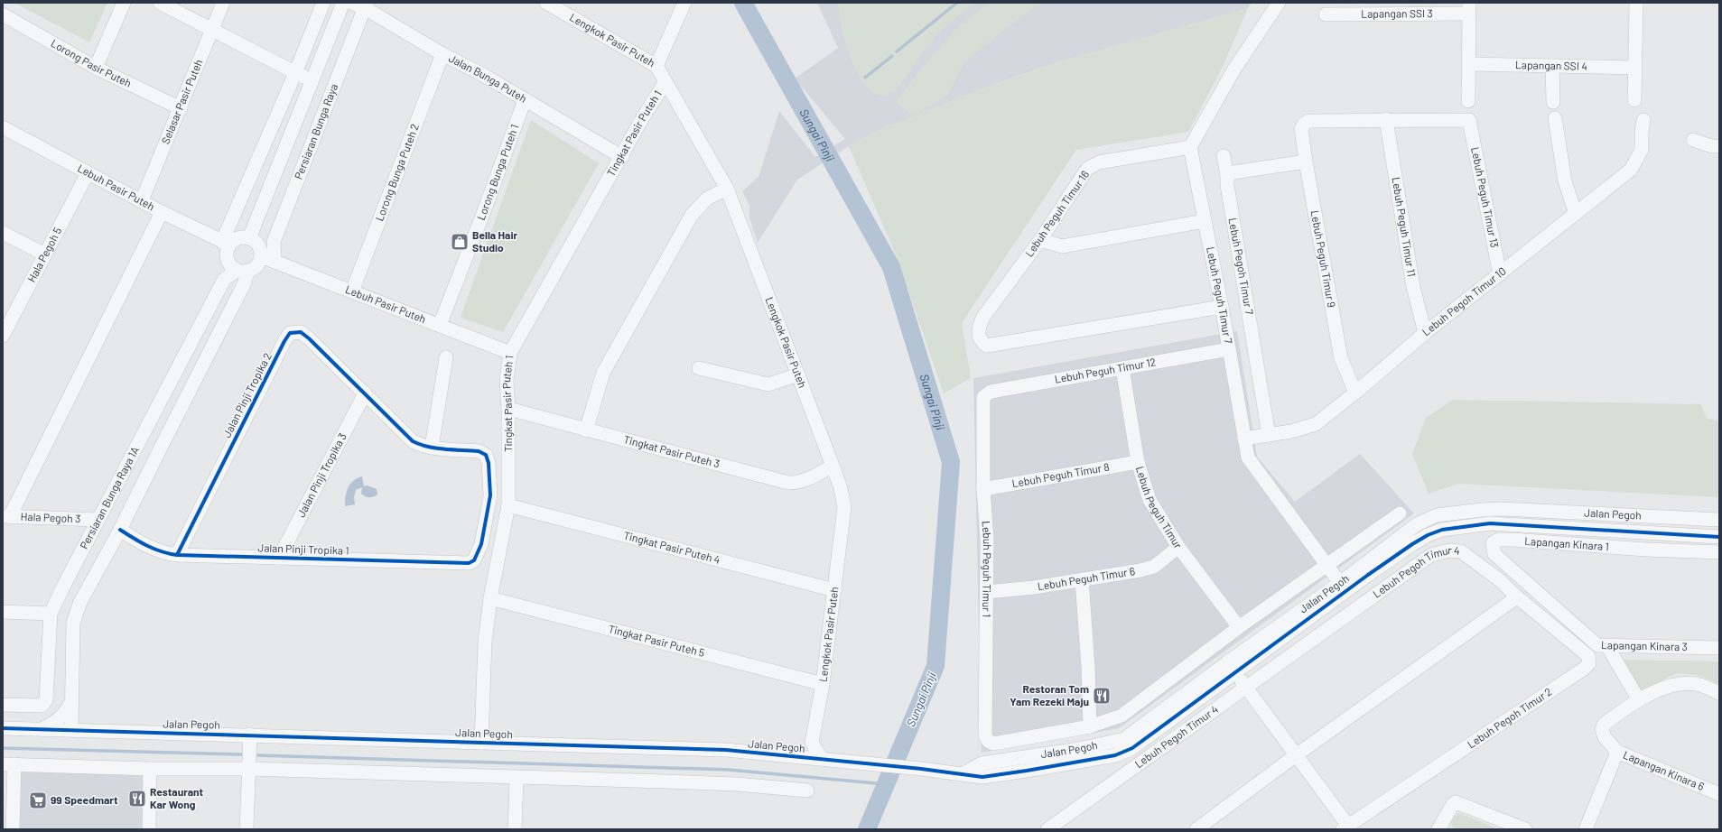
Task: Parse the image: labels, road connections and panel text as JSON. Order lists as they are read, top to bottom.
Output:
{
  "streets": {
    "street": [
      "Lapangan SSI 3",
      "Lengkok Pasir Puteh",
      "Lorong Pasir Puteh",
      "Lapangan SSI 4",
      "Jalan Bunga Puteh",
      "Selasar Pasir Puteh",
      "Persiaran Bunga Raya",
      "Tingkat Pasir Puteh 1",
      "Lorong Bunga Puteh 1",
      "Lorong Bunga Puteh 2",
      "Lebuh Pasir Puteh",
      "Lebuh Peguh Timur 13",
      "Lebuh Peguh Timur 16",
      "Lebuh Peguh Timur 11",
      "Hala Pegoh 5",
      "Lebuh Peguh Timur 9",
      "Lebuh Pegoh Timur 7",
      "Lebuh Peguh Timur 7",
      "Lebuh Pegoh Timur 10",
      "Lebuh Peguh Timur 12",
      "Jalan Pinji Tropika 2",
      "Tingkat Pasir Puteh 3",
      "Jalan Pinji Tropika 3",
      "Lebuh Peguh Timur 8",
      "Persiaran Bunga Raya 1A",
      "Lebuh Peguh Timur",
      "Jalan Pegoh",
      "Hala Pegoh 3",
      "Lapangan Kinara 1",
      "Tingkat Pasir Puteh 4",
      "Jalan Pinji Tropika 1",
      "Lebuh Peguh Timur 1",
      "Lebuh Pegoh Timur 4",
      "Lebuh Peguh Timur 6",
      "Tingkat Pasir Puteh 5",
      "Lapangan Kinara 3",
      "Lebuh Pegoh Timur 2",
      "Lapangan Kinara 6"
    ]
  },
  "crossings": [
    ["Lengkok Pasir Puteh", "Tingkat Pasir Puteh 1"],
    ["Lengkok Pasir Puteh", "Tingkat Pasir Puteh 3"],
    ["Lengkok Pasir Puteh", "Tingkat Pasir Puteh 4"],
    ["Lengkok Pasir Puteh", "Tingkat Pasir Puteh 5"],
    ["Lorong Pasir Puteh", "Selasar Pasir Puteh"],
    ["Jalan Bunga Puteh", "Persiaran Bunga Raya"],
    ["Jalan Bunga Puteh", "Tingkat Pasir Puteh 1"],
    ["Jalan Bunga Puteh", "Lorong Bunga Puteh 1"],
    ["Jalan Bunga Puteh", "Lorong Bunga Puteh 2"],
    ["Selasar Pasir Puteh", "Lebuh Pasir Puteh"],
    ["Persiaran Bunga Raya", "Lebuh Pasir Puteh"],
    ["Tingkat Pasir Puteh 1", "Lebuh Pasir Puteh"],
    ["Tingkat Pasir Puteh 1", "Tingkat Pasir Puteh 3"],
    ["Tingkat Pasir Puteh 1", "Jalan Pegoh"],
    ["Tingkat Pasir Puteh 1", "Tingkat Pasir Puteh 4"],
    ["Tingkat Pasir Puteh 1", "Tingkat Pasir Puteh 5"],
    ["Lorong Bunga Puteh 1", "Lebuh Pasir Puteh"],
    ["Lorong Bunga Puteh 2", "Lebuh Pasir Puteh"],
    ["Lebuh Pasir Puteh", "Hala Pegoh 5"],
    ["Lebuh Pasir Puteh", "Persiaran Bunga Raya 1A"],
    ["Lebuh Peguh Timur 13", "Lebuh Peguh Timur 11"],
    ["Lebuh Peguh Timur 13", "Lebuh Peguh Timur 9"],
    ["Lebuh Peguh Timur 13", "Lebuh Pegoh Timur 10"],
    ["Lebuh Peguh Timur 16", "Lebuh Peguh Timur 7"],
    ["Lebuh Peguh Timur 11", "Lebuh Peguh Timur 9"],
    ["Lebuh Peguh Timur 11", "Lebuh Pegoh Timur 10"],
    ["Lebuh Peguh Timur 9", "Lebuh Pegoh Timur 10"],
    ["Lebuh Pegoh Timur 7", "Lebuh Pegoh Timur 10"],
    ["Lebuh Peguh Timur 7", "Lebuh Pegoh Timur 10"],
    ["Lebuh Peguh Timur 7", "Lebuh Peguh Timur 12"],
    ["Lebuh Peguh Timur 7", "Jalan Pegoh"],
    ["Lebuh Peguh Timur 12", "Lebuh Peguh Timur"],
    ["Lebuh Peguh Timur 12", "Lebuh Peguh Timur 1"],
    ["Jalan Pinji Tropika 2", "Jalan Pinji Tropika 3"],
    ["Jalan Pinji Tropika 2", "Jalan Pinji Tropika 1"],
    ["Jalan Pinji Tropika 3", "Jalan Pinji Tropika 1"],
    ["Lebuh Peguh Timur 8", "Lebuh Peguh Timur"],
    ["Lebuh Peguh Timur 8", "Lebuh Peguh Timur 1"],
    ["Persiaran Bunga Raya 1A", "Hala Pegoh 3"],
    ["Lebuh Peguh Timur", "Jalan Pegoh"],
    ["Lebuh Peguh Timur", "Lebuh Peguh Timur 6"],
    ["Jalan Pegoh", "Lebuh Peguh Timur 1"],
    ["Lapangan Kinara 1", "Lapangan Kinara 3"],
    ["Lebuh Peguh Timur 1", "Lebuh Peguh Timur 6"],
    ["Lebuh Pegoh Timur 4", "Lebuh Pegoh Timur 2"]
  ],
  "water": ["Sungai Pinji"],
  "places": {
    "shop": ["Bella Hair Studio"],
    "restaurant": ["Restoran Tom Yam Rezeki Maju", "Restaurant Kar Wong"],
    "supermarket": ["99 Speedmart"]
  }
}
